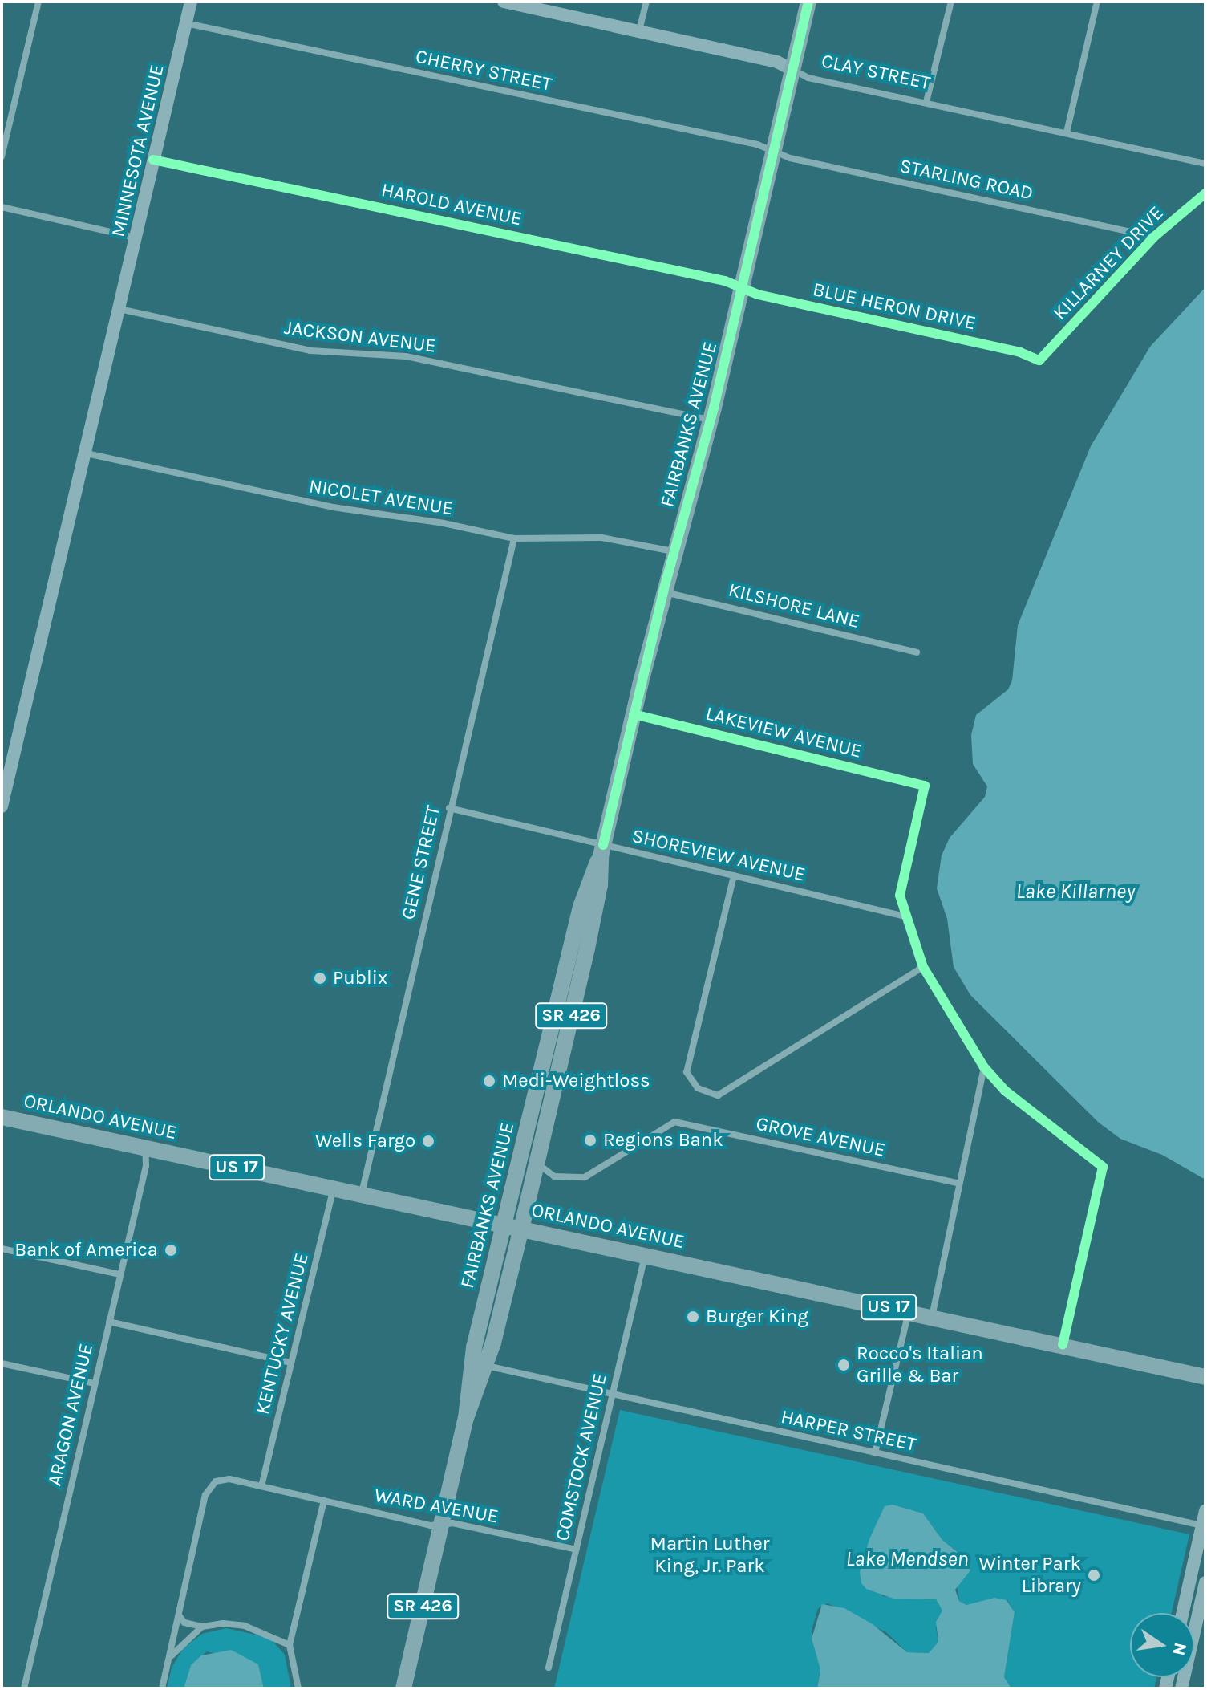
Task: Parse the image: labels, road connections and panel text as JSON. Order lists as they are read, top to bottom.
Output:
{
  "streets": {
    "main road": [
      "FAIRBANKS AVENUE",
      "SR 426",
      "ORLANDO AVENUE",
      "US 17"
    ],
    "street": [
      "CHERRY STREET",
      "CLAY STREET",
      "MINNESOTA AVENUE",
      "STARLING ROAD",
      "HAROLD AVENUE",
      "KILLARNEY DRIVE",
      "BLUE HERON DRIVE",
      "JACKSON AVENUE",
      "NICOLET AVENUE",
      "KILSHORE LANE",
      "LAKEVIEW AVENUE",
      "SHOREVIEW AVENUE",
      "GENE STREET",
      "GROVE AVENUE",
      "KENTUCKY AVENUE",
      "ARAGON AVENUE",
      "HARPER STREET",
      "COMSTOCK AVENUE",
      "WARD AVENUE"
    ]
  },
  "crossings": [
    ["CHERRY STREET", "MINNESOTA AVENUE"],
    ["CHERRY STREET", "STARLING ROAD"],
    ["CHERRY STREET", "FAIRBANKS AVENUE"],
    ["CLAY STREET", "FAIRBANKS AVENUE"],
    ["MINNESOTA AVENUE", "HAROLD AVENUE"],
    ["MINNESOTA AVENUE", "JACKSON AVENUE"],
    ["MINNESOTA AVENUE", "NICOLET AVENUE"],
    ["STARLING ROAD", "KILLARNEY DRIVE"],
    ["STARLING ROAD", "FAIRBANKS AVENUE"],
    ["HAROLD AVENUE", "BLUE HERON DRIVE"],
    ["HAROLD AVENUE", "FAIRBANKS AVENUE"],
    ["KILLARNEY DRIVE", "BLUE HERON DRIVE"],
    ["BLUE HERON DRIVE", "FAIRBANKS AVENUE"],
    ["JACKSON AVENUE", "FAIRBANKS AVENUE"],
    ["FAIRBANKS AVENUE", "NICOLET AVENUE"],
    ["FAIRBANKS AVENUE", "KILSHORE LANE"],
    ["FAIRBANKS AVENUE", "LAKEVIEW AVENUE"],
    ["FAIRBANKS AVENUE", "SHOREVIEW AVENUE"],
    ["FAIRBANKS AVENUE", "ORLANDO AVENUE"],
    ["FAIRBANKS AVENUE", "GROVE AVENUE"],
    ["FAIRBANKS AVENUE", "HARPER STREET"],
    ["FAIRBANKS AVENUE", "WARD AVENUE"],
    ["NICOLET AVENUE", "GENE STREET"],
    ["LAKEVIEW AVENUE", "SHOREVIEW AVENUE"],
    ["SHOREVIEW AVENUE", "GENE STREET"],
    ["GENE STREET", "ORLANDO AVENUE"],
    ["ORLANDO AVENUE", "KENTUCKY AVENUE"],
    ["ORLANDO AVENUE", "ARAGON AVENUE"],
    ["ORLANDO AVENUE", "COMSTOCK AVENUE"],
    ["KENTUCKY AVENUE", "WARD AVENUE"],
    ["HARPER STREET", "COMSTOCK AVENUE"],
    ["COMSTOCK AVENUE", "WARD AVENUE"]
  ],
  "water": ["Lake Killarney", "Lake Mendsen"],
  "parks": ["Martin Luther King, Jr. Park"],
  "places": [
    "Publix",
    "Medi-Weightloss",
    "Regions Bank",
    "Wells Fargo",
    "Bank of America",
    "Burger King",
    "Rocco's Italian Grille & Bar",
    "Winter Park Library"
  ],
  "north": "right"
}
